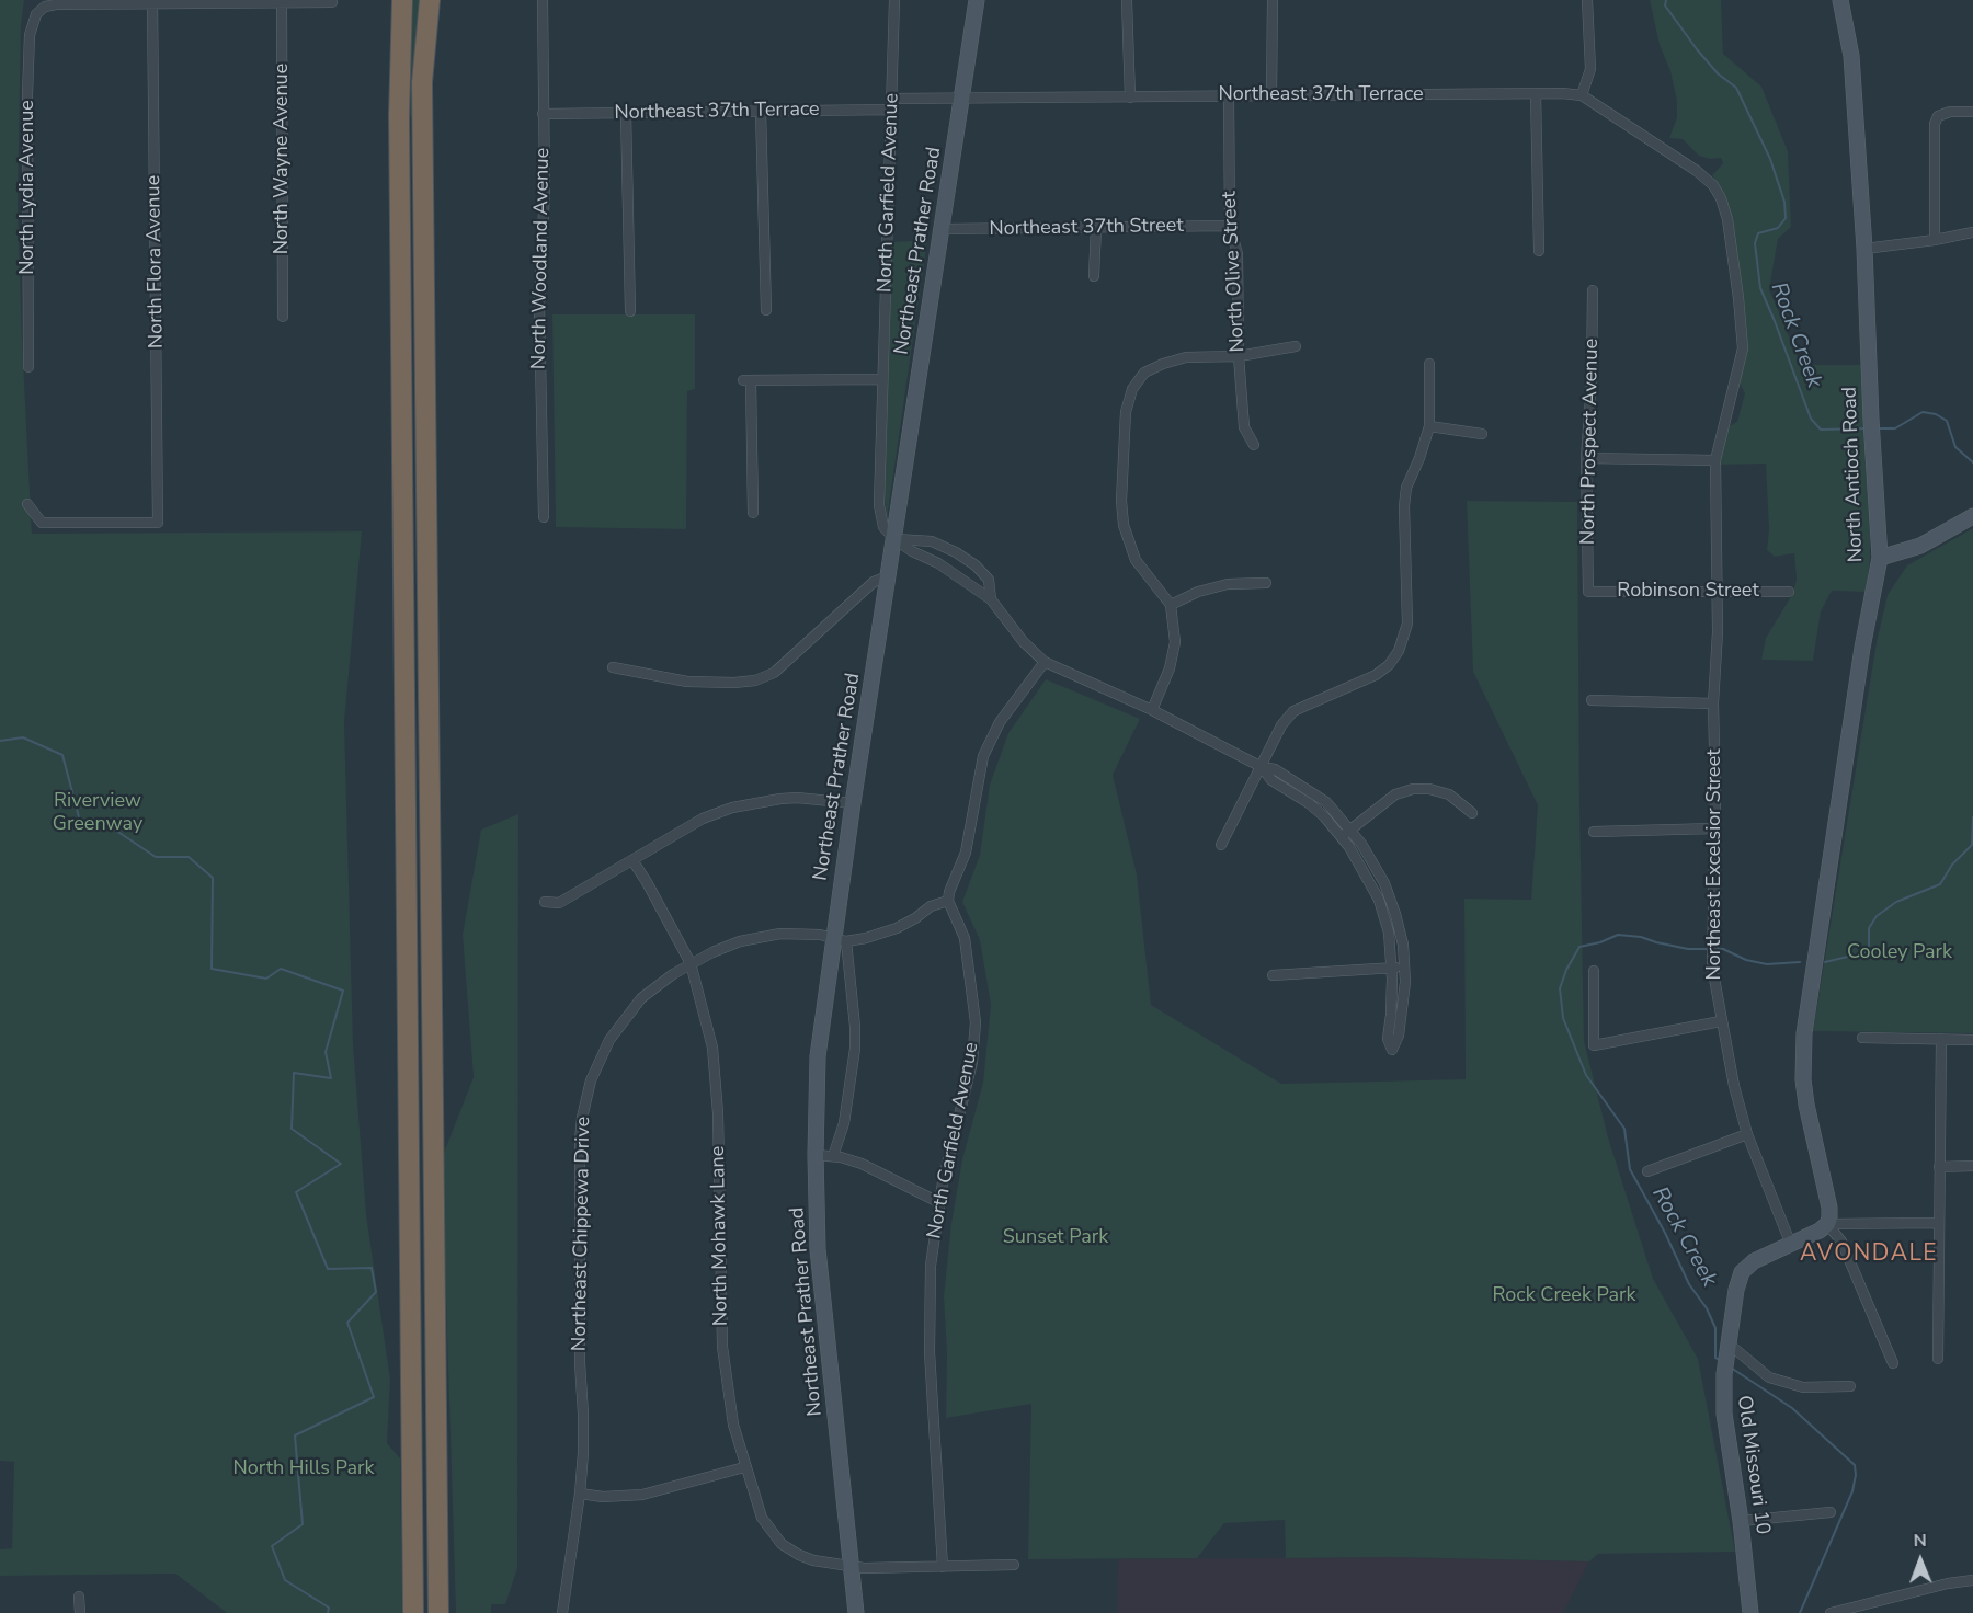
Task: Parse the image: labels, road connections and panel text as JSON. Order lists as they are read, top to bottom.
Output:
{
  "streets": {
    "street": [
      "Northeast 37th Terrace",
      "North Wayne Avenue",
      "North Lydia Avenue",
      "North Garfield Avenue",
      "Northeast 37th Street",
      "Northeast Prather Road",
      "North Woodland Avenue",
      "North Flora Avenue",
      "North Olive Street",
      "North Prospect Avenue",
      "North Antioch Road",
      "Robinson Street",
      "Northeast Excelsior Street",
      "Northeast Chippewa Drive",
      "North Mohawk Lane",
      "Old Missouri 10"
    ]
  },
  "crossings": [
    ["Northeast 37th Terrace", "North Garfield Avenue"],
    ["Northeast 37th Terrace", "Northeast Prather Road"],
    ["Northeast 37th Terrace", "North Woodland Avenue"],
    ["Northeast 37th Terrace", "North Olive Street"],
    ["Northeast 37th Terrace", "Northeast Excelsior Street"],
    ["North Lydia Avenue", "North Flora Avenue"],
    ["North Garfield Avenue", "Northeast Prather Road"],
    ["North Garfield Avenue", "North Mohawk Lane"],
    ["Northeast 37th Street", "Northeast Prather Road"],
    ["Northeast 37th Street", "North Olive Street"],
    ["Northeast Prather Road", "Northeast Chippewa Drive"],
    ["Northeast Prather Road", "North Mohawk Lane"],
    ["North Prospect Avenue", "Robinson Street"],
    ["North Antioch Road", "Old Missouri 10"],
    ["Robinson Street", "Northeast Excelsior Street"],
    ["Northeast Excelsior Street", "Old Missouri 10"],
    ["Northeast Chippewa Drive", "North Mohawk Lane"]
  ],
  "districts": ["AVONDALE"],
  "water": ["Rock Creek"],
  "parks": [
    "Riverview Greenway",
    "Cooley Park",
    "Sunset Park",
    "Rock Creek Park",
    "North Hills Park"
  ],
  "north": "top"
}
